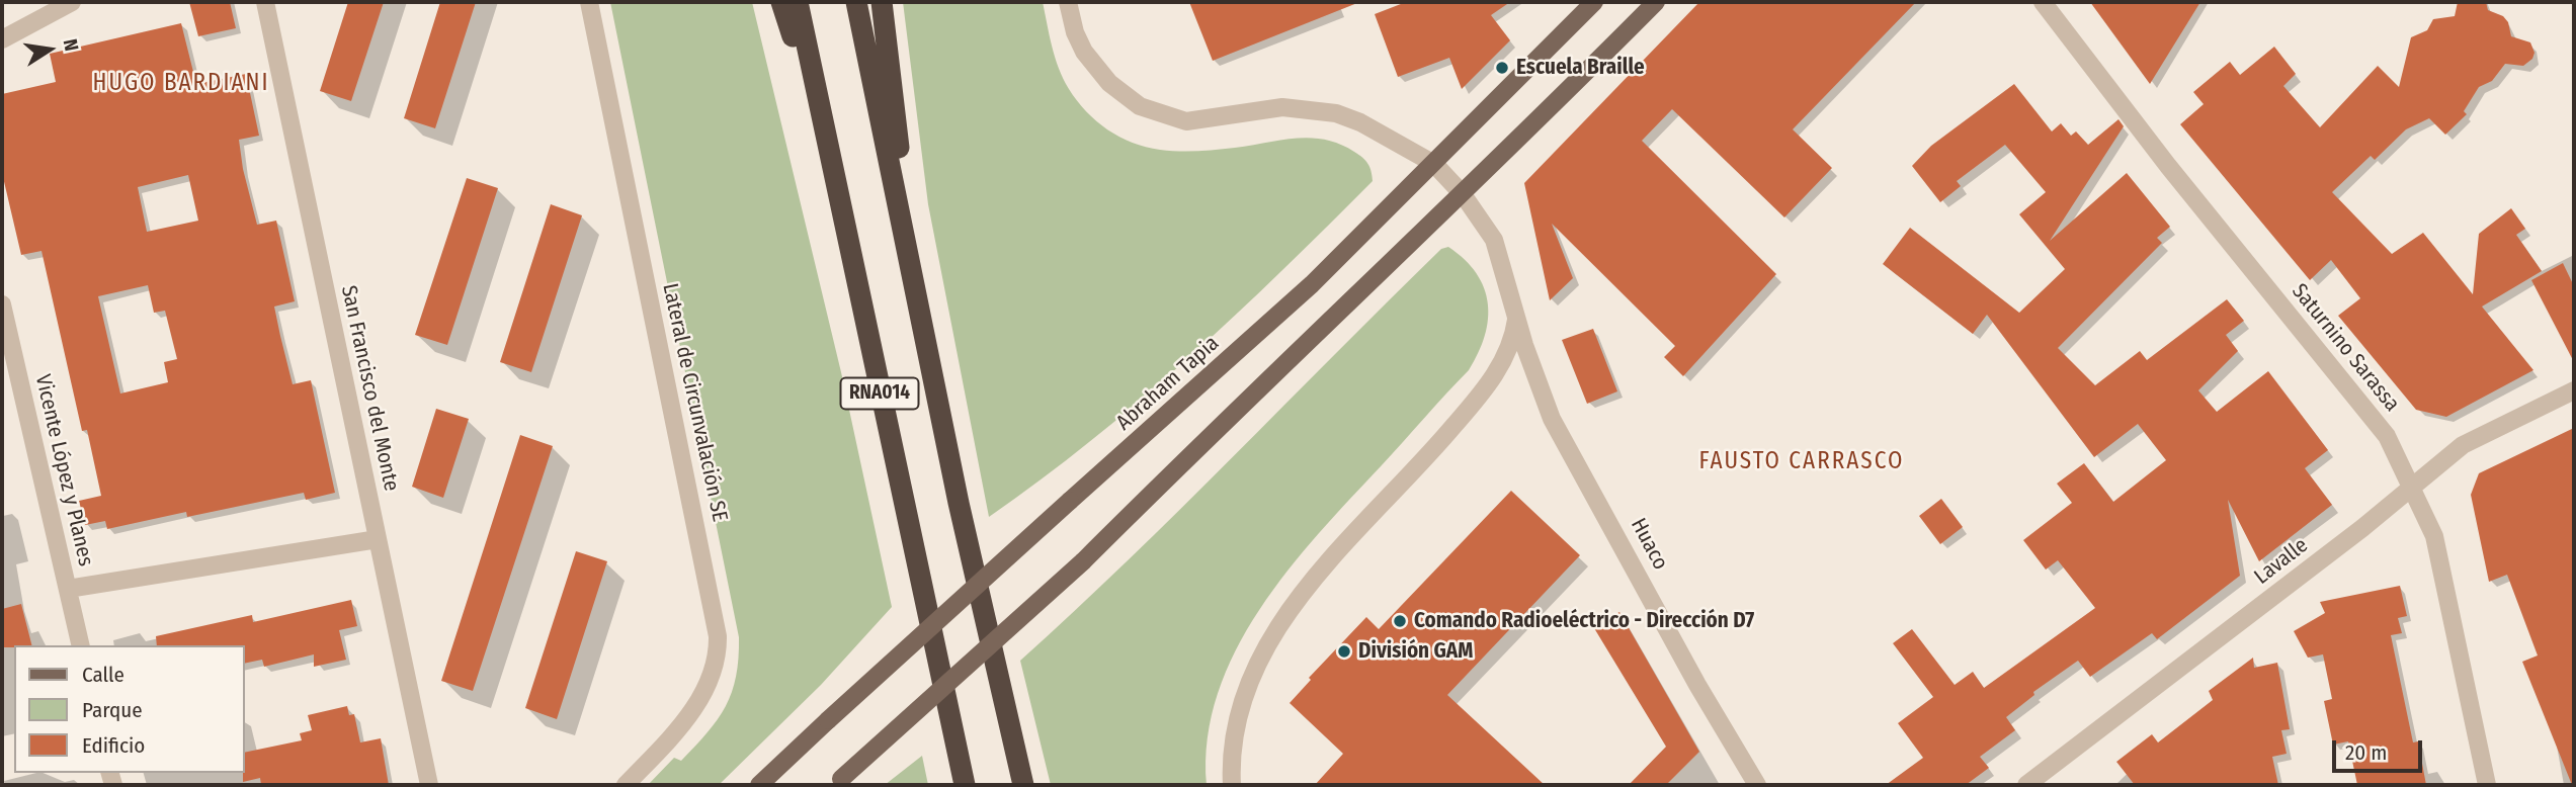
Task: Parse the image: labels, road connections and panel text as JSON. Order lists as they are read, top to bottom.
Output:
{
  "streets": {
    "highway": ["RNA014"],
    "main road": ["Abraham Tapia"],
    "street": [
      "Saturnino Sarassa",
      "San Francisco del Monte",
      "Lateral de Circunvalación SE",
      "Vicente López y Planes",
      "Huaco",
      "Lavalle"
    ]
  },
  "crossings": [
    ["Saturnino Sarassa", "Lavalle"]
  ],
  "districts": ["HUGO BARDIANI", "FAUSTO CARRASCO"],
  "places": ["Escuela Braille", "Comando Radioeléctrico - Dirección D7", "División GAM"],
  "legend": ["Calle", "Parque", "Edificio"],
  "scale_bar": "20 m",
  "north": "right"
}
